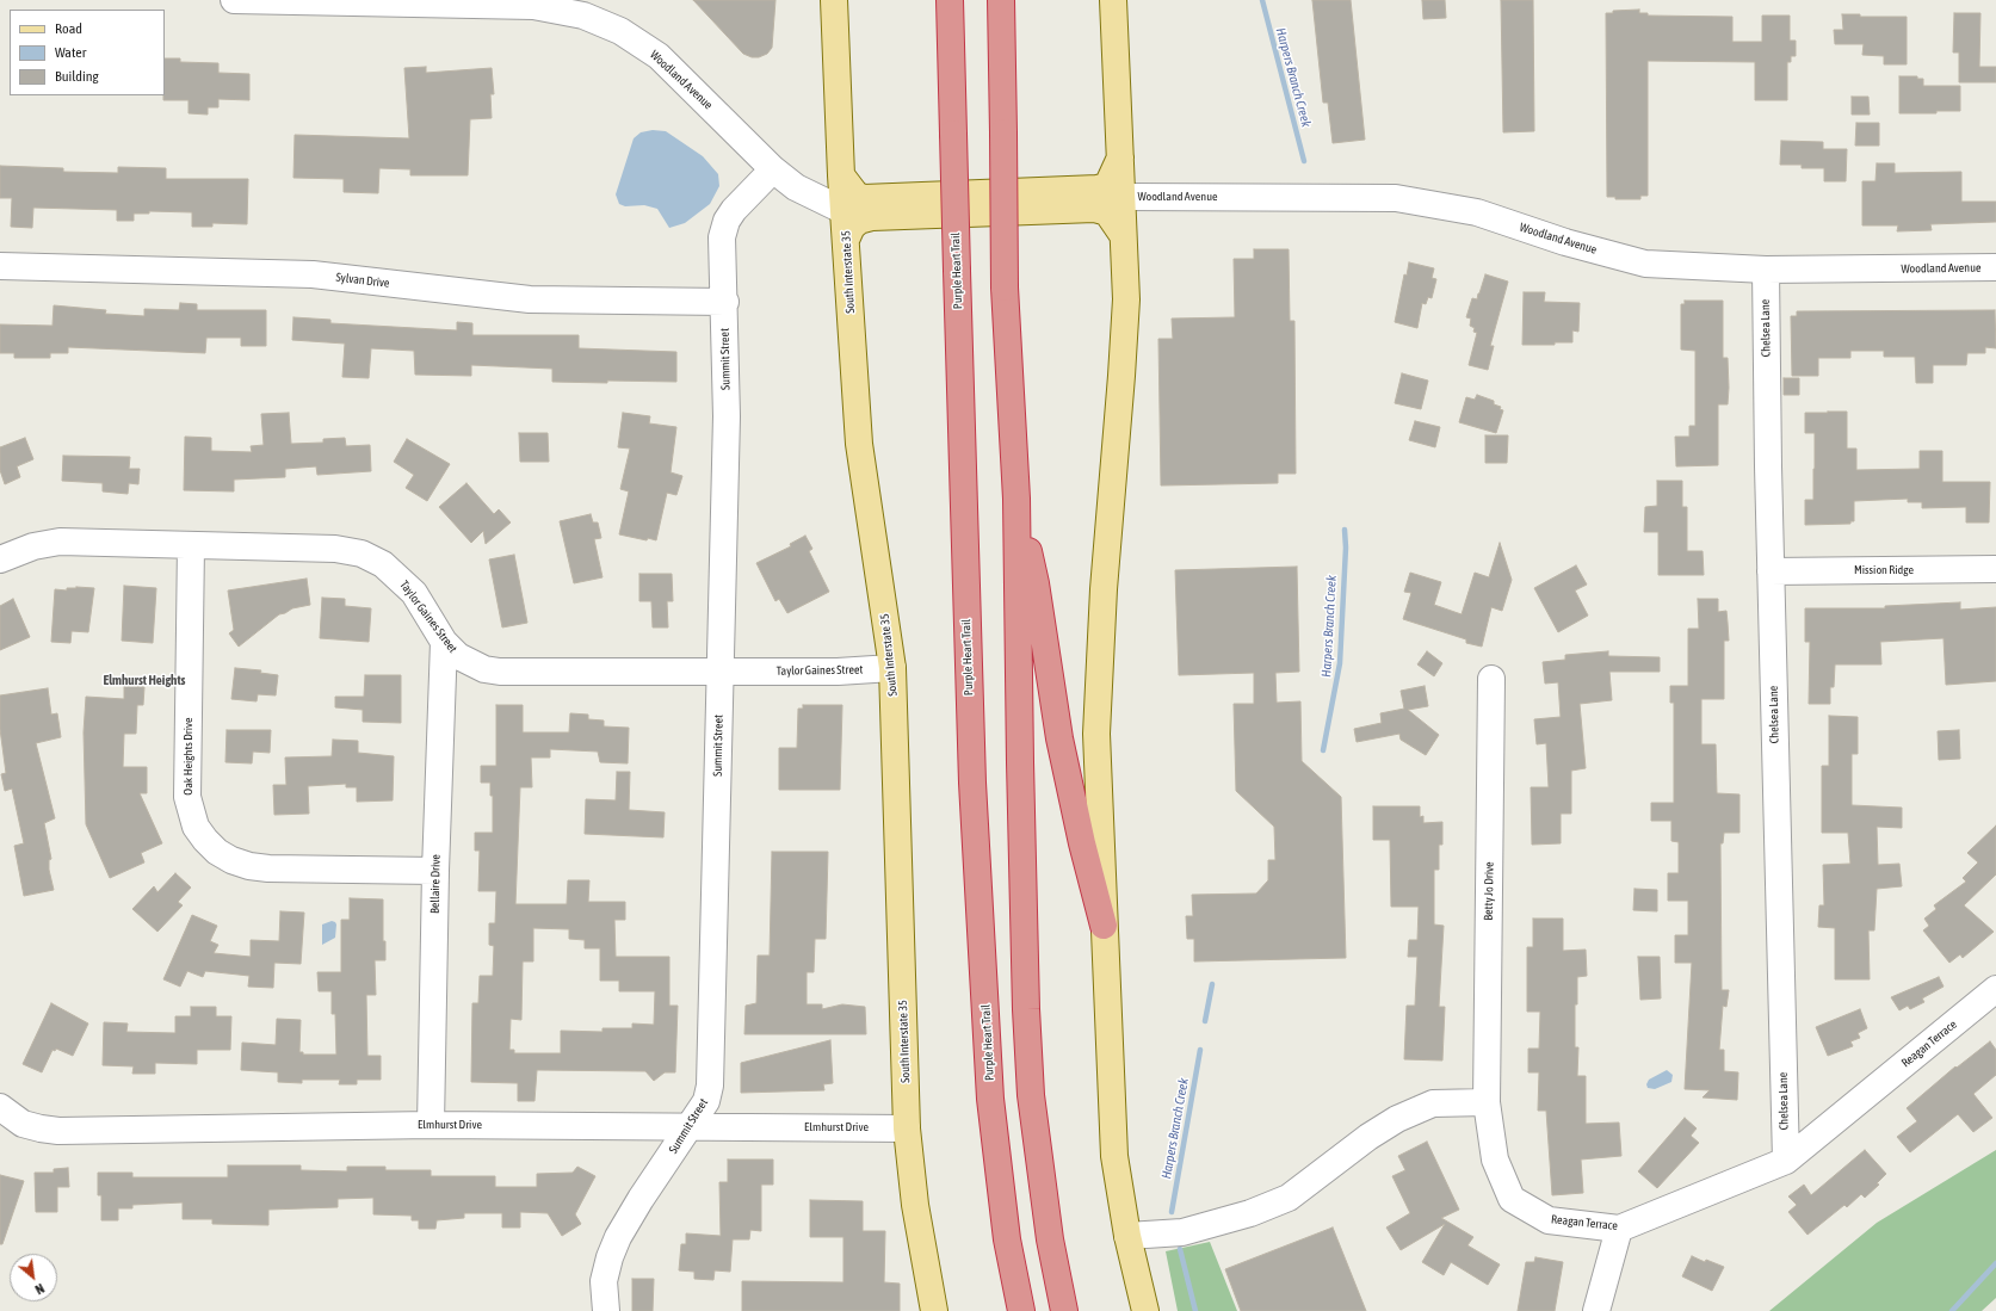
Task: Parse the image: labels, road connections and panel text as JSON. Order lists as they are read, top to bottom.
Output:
{
  "streets": {
    "highway": ["Purple Heart Trail"],
    "main road": ["South Interstate 35"],
    "street": [
      "Woodland Avenue",
      "Sylvan Drive",
      "Chelsea Lane",
      "Summit Street",
      "Mission Ridge",
      "Taylor Gaines Street",
      "Oak Heights Drive",
      "Bellaire Drive",
      "Betty Jo Drive",
      "Reagan Terrace",
      "Elmhurst Drive"
    ]
  },
  "crossings": [
    ["Woodland Avenue", "South Interstate 35"],
    ["Woodland Avenue", "Chelsea Lane"],
    ["Woodland Avenue", "Summit Street"],
    ["South Interstate 35", "Taylor Gaines Street"],
    ["South Interstate 35", "Elmhurst Drive"],
    ["Sylvan Drive", "Summit Street"],
    ["Chelsea Lane", "Mission Ridge"],
    ["Chelsea Lane", "Reagan Terrace"],
    ["Summit Street", "Taylor Gaines Street"],
    ["Summit Street", "Elmhurst Drive"],
    ["Taylor Gaines Street", "Oak Heights Drive"],
    ["Taylor Gaines Street", "Bellaire Drive"],
    ["Oak Heights Drive", "Bellaire Drive"],
    ["Bellaire Drive", "Elmhurst Drive"],
    ["Betty Jo Drive", "Reagan Terrace"]
  ],
  "districts": ["Elmhurst Heights"],
  "water": ["Harpers Branch Creek"],
  "legend": ["Road", "Water", "Building"],
  "north": "bottom right"
}
